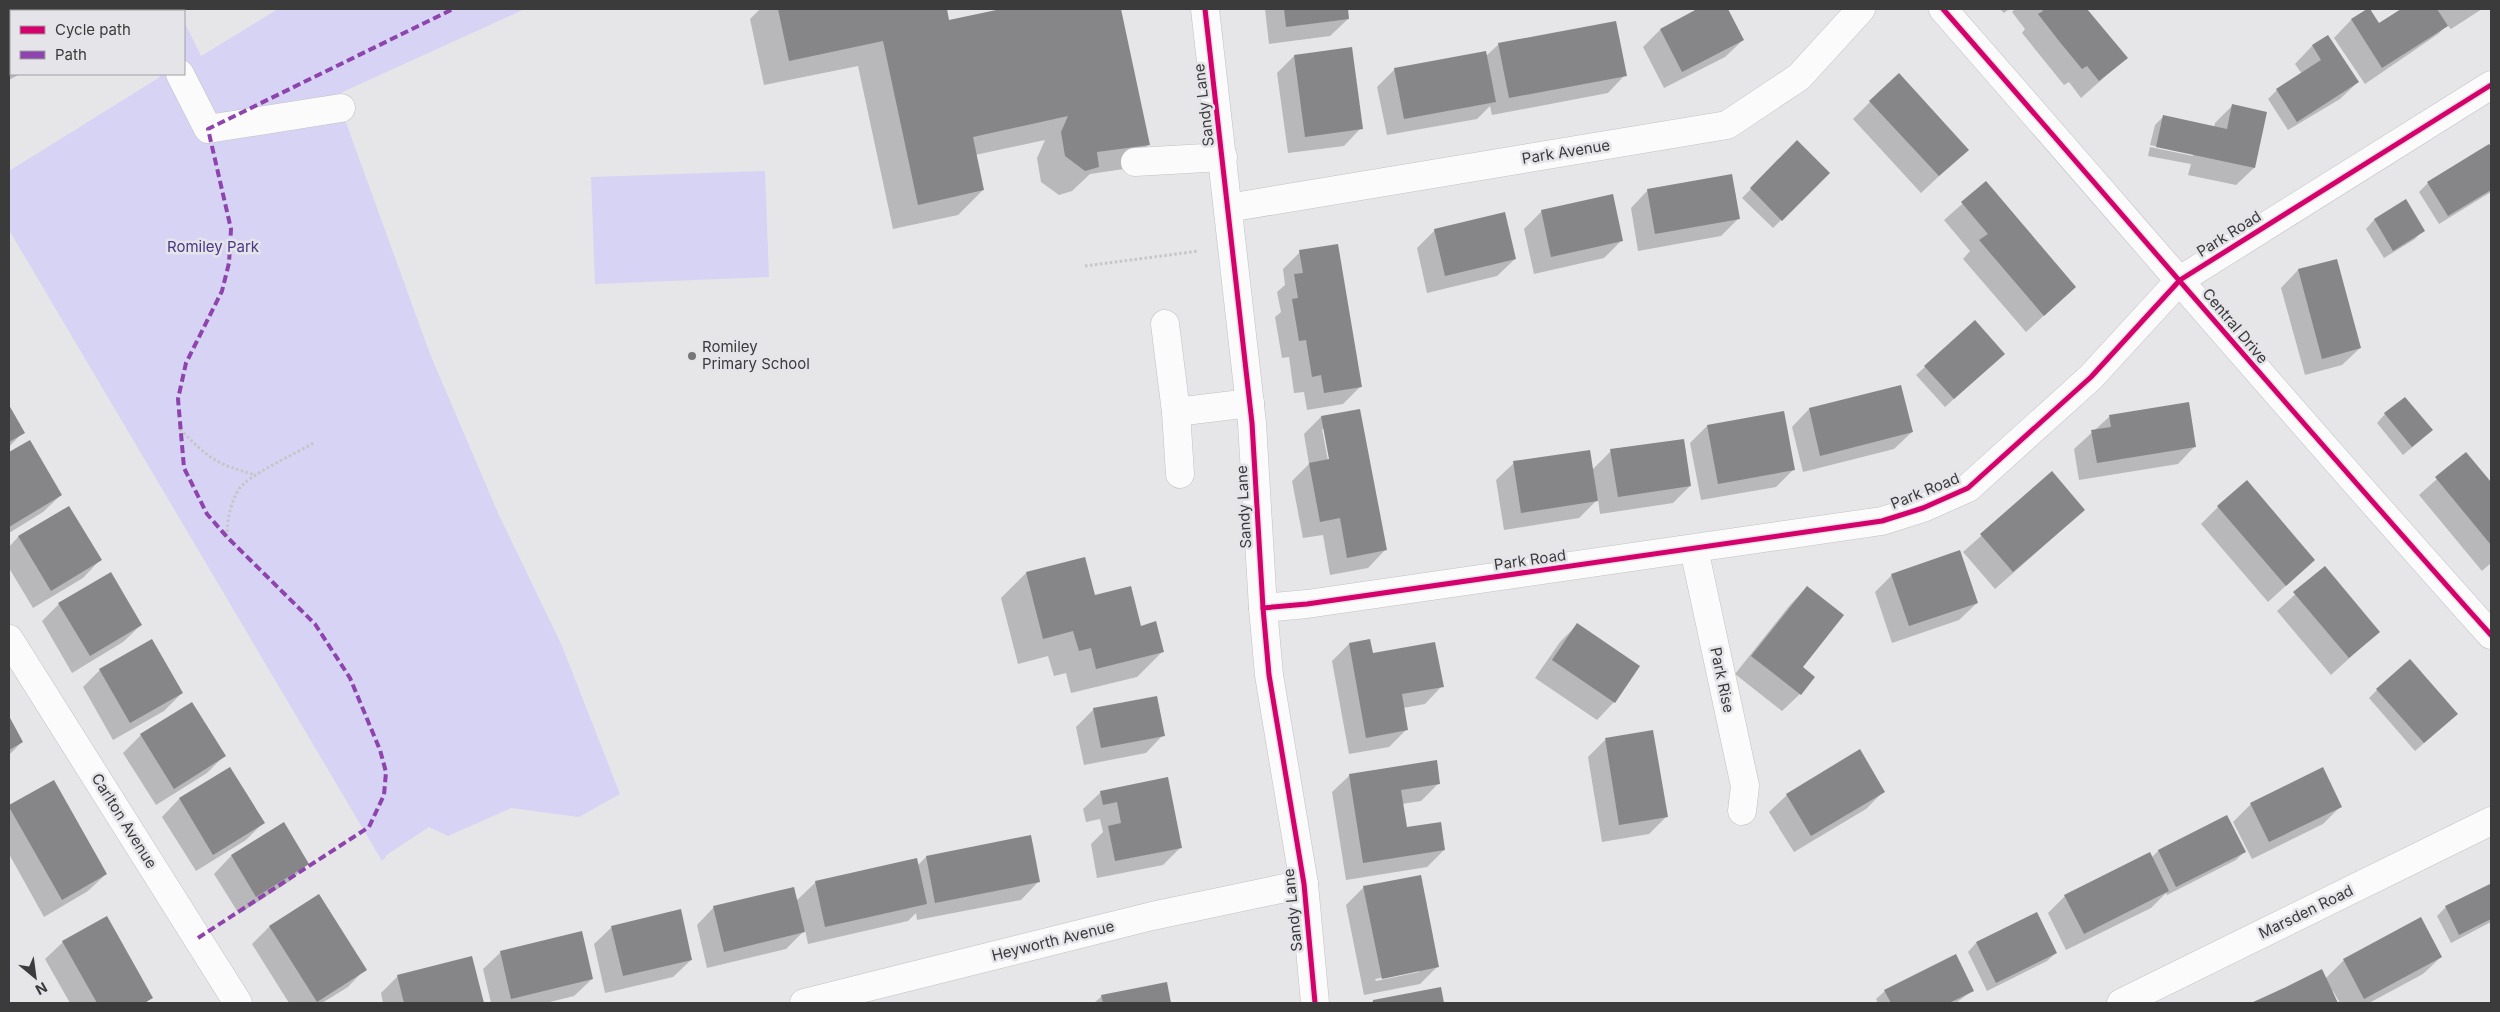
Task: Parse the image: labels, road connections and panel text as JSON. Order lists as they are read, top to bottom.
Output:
{
  "streets": {
    "street": [
      "Sandy Lane",
      "Park Avenue",
      "Park Road",
      "Central Drive",
      "Park Rise",
      "Carlton Avenue",
      "Marsden Road",
      "Heyworth Avenue"
    ]
  },
  "crossings": [
    ["Sandy Lane", "Park Avenue"],
    ["Sandy Lane", "Park Road"],
    ["Sandy Lane", "Heyworth Avenue"],
    ["Park Road", "Central Drive"],
    ["Park Road", "Park Rise"]
  ],
  "parks": ["Romiley Park"],
  "places": ["Romiley Primary School"],
  "legend": ["Cycle path", "Path"],
  "north": "bottom right"
}
